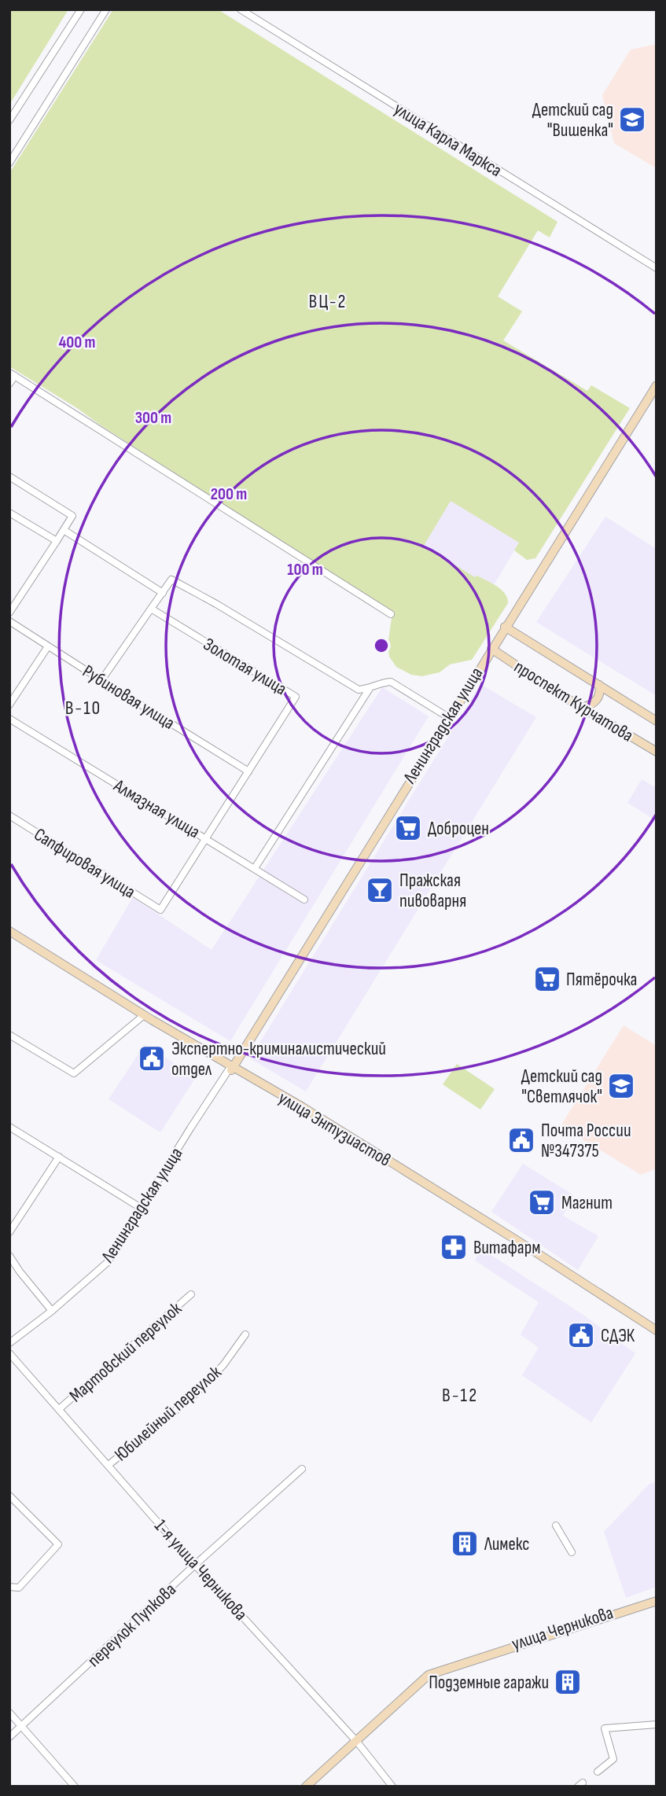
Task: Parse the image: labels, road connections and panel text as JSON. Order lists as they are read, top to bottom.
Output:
{
  "streets": {
    "street": [
      "улица Карла Маркса",
      "Золотая улица",
      "Рубиновая улица",
      "проспект Курчатова",
      "Ленинградская улица",
      "Алмазная улица",
      "Сапфировая улица",
      "улица Энтузиастов",
      "Мартовский переулок",
      "Юбилейный переулок",
      "1-я улица Черникова",
      "переулок Пупкова",
      "улица Черникова"
    ]
  },
  "crossings": [
    ["Золотая улица", "Рубиновая улица"],
    ["проспект Курчатова", "Ленинградская улица"],
    ["Ленинградская улица", "улица Энтузиастов"],
    ["Алмазная улица", "Сапфировая улица"],
    ["Мартовский переулок", "1-я улица Черникова"],
    ["Юбилейный переулок", "1-я улица Черникова"],
    ["1-я улица Черникова", "переулок Пупкова"],
    ["1-я улица Черникова", "улица Черникова"]
  ],
  "districts": ["ВЦ-2", "В-10", "В-12"],
  "places": {
    "school or university": ["Детский сад \"Вишенка\"", "Детский сад \"Светлячок\""],
    "supermarket": ["Доброцен", "Пятёрочка", "Магнит"],
    "bar": ["Пражская пивоварня"],
    "public building": ["Экспертно-криминалистический отдел", "Почта России №347375", "СДЭК"],
    "pharmacy": ["Витафарм"],
    "building": ["Лимекс", "Подземные гаражи"]
  },
  "rings": [
    "400 m",
    "300 m",
    "200 m",
    "100 m"
  ]
}
